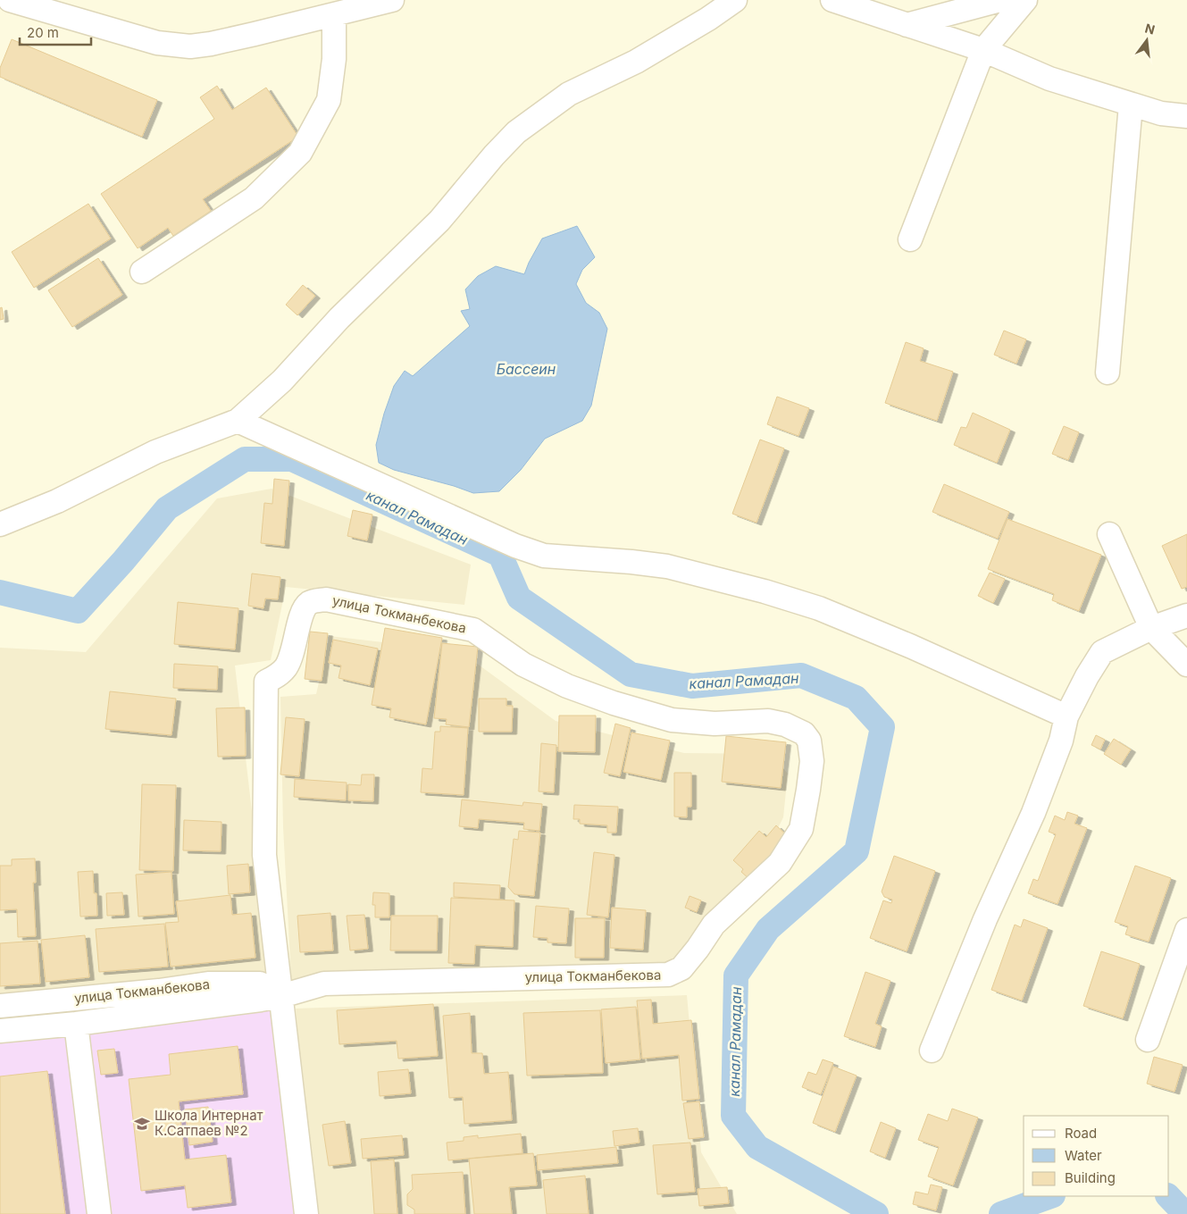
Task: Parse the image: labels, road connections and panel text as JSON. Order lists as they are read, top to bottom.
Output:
{
  "streets": {
    "street": ["улица Токманбекова"]
  },
  "water": ["Бассеин", "канал Рамадан"],
  "places": {
    "school or university": ["Школа Интернат К.Сатпаев №2"]
  },
  "legend": ["Road", "Water", "Building"],
  "scale_bar": "20 m",
  "north": "top"
}
